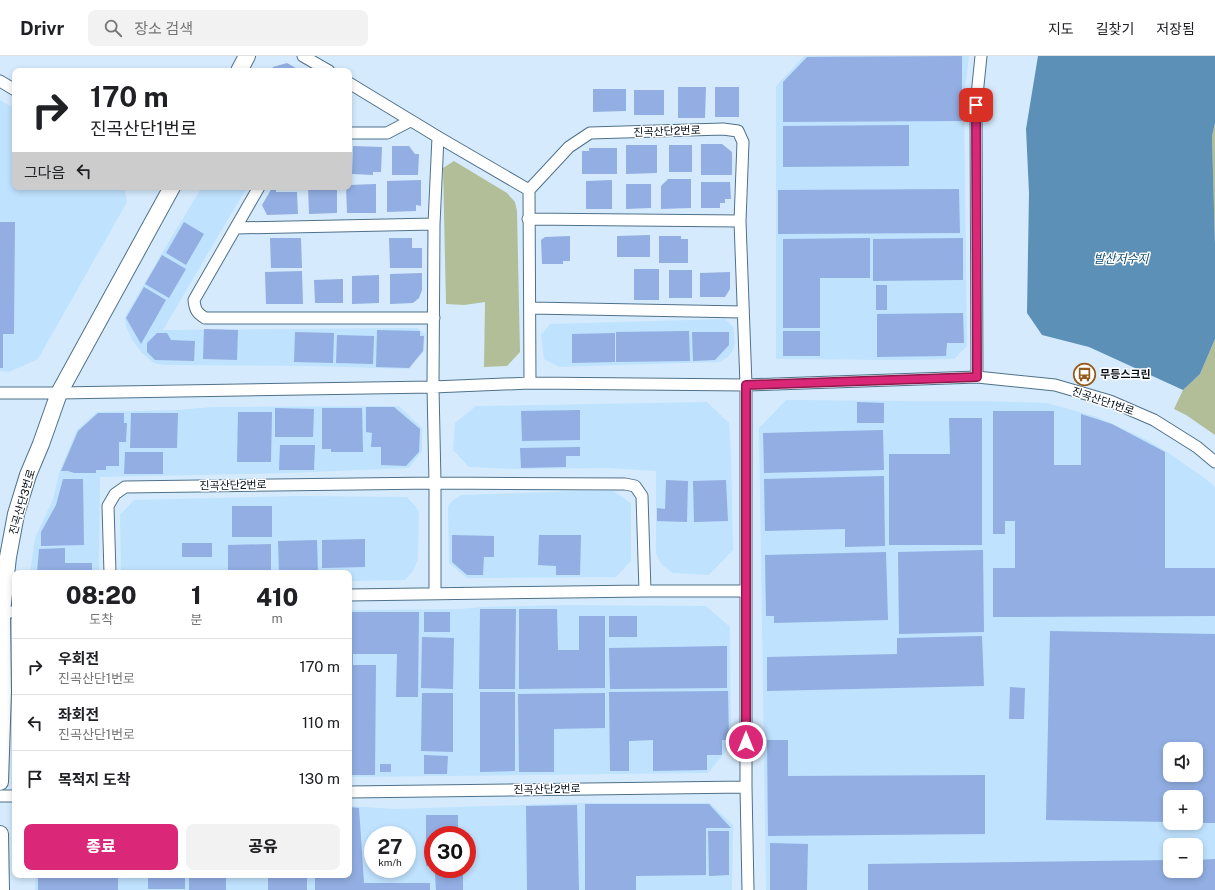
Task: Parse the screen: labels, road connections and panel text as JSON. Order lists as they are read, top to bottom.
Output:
{
  "streets": {
    "street": ["진곡산단2번로", "진곡산단1번로", "진곡산단3번로"]
  },
  "crossings": [
    ["진곡산단2번로", "진곡산단1번로"]
  ],
  "water": ["발산저수지"],
  "places": {
    "bus stop": ["무등스크린"]
  },
  "page": {
    "header": "Drivr",
    "search": "장소 검색",
    "nav": ["지도", "길찾기", "저장됨"],
    "turn": ["170 m", "진곡산단1번로"],
    "then": "그다음",
    "eta": [
      "08:20",
      "도착",
      "1",
      "분",
      "410",
      "m"
    ],
    "list": [
      {
        "name": "우회전",
        "note": "진곡산단1번로",
        "value": "170 m"
      },
      {
        "name": "좌회전",
        "note": "진곡산단1번로",
        "value": "110 m"
      },
      {
        "name": "목적지 도착",
        "value": "130 m"
      }
    ],
    "map_buttons": ["+", "−"],
    "buttons": ["종료", "공유"],
    "speed": "27 km/h",
    "limit": "30"
  }
}
